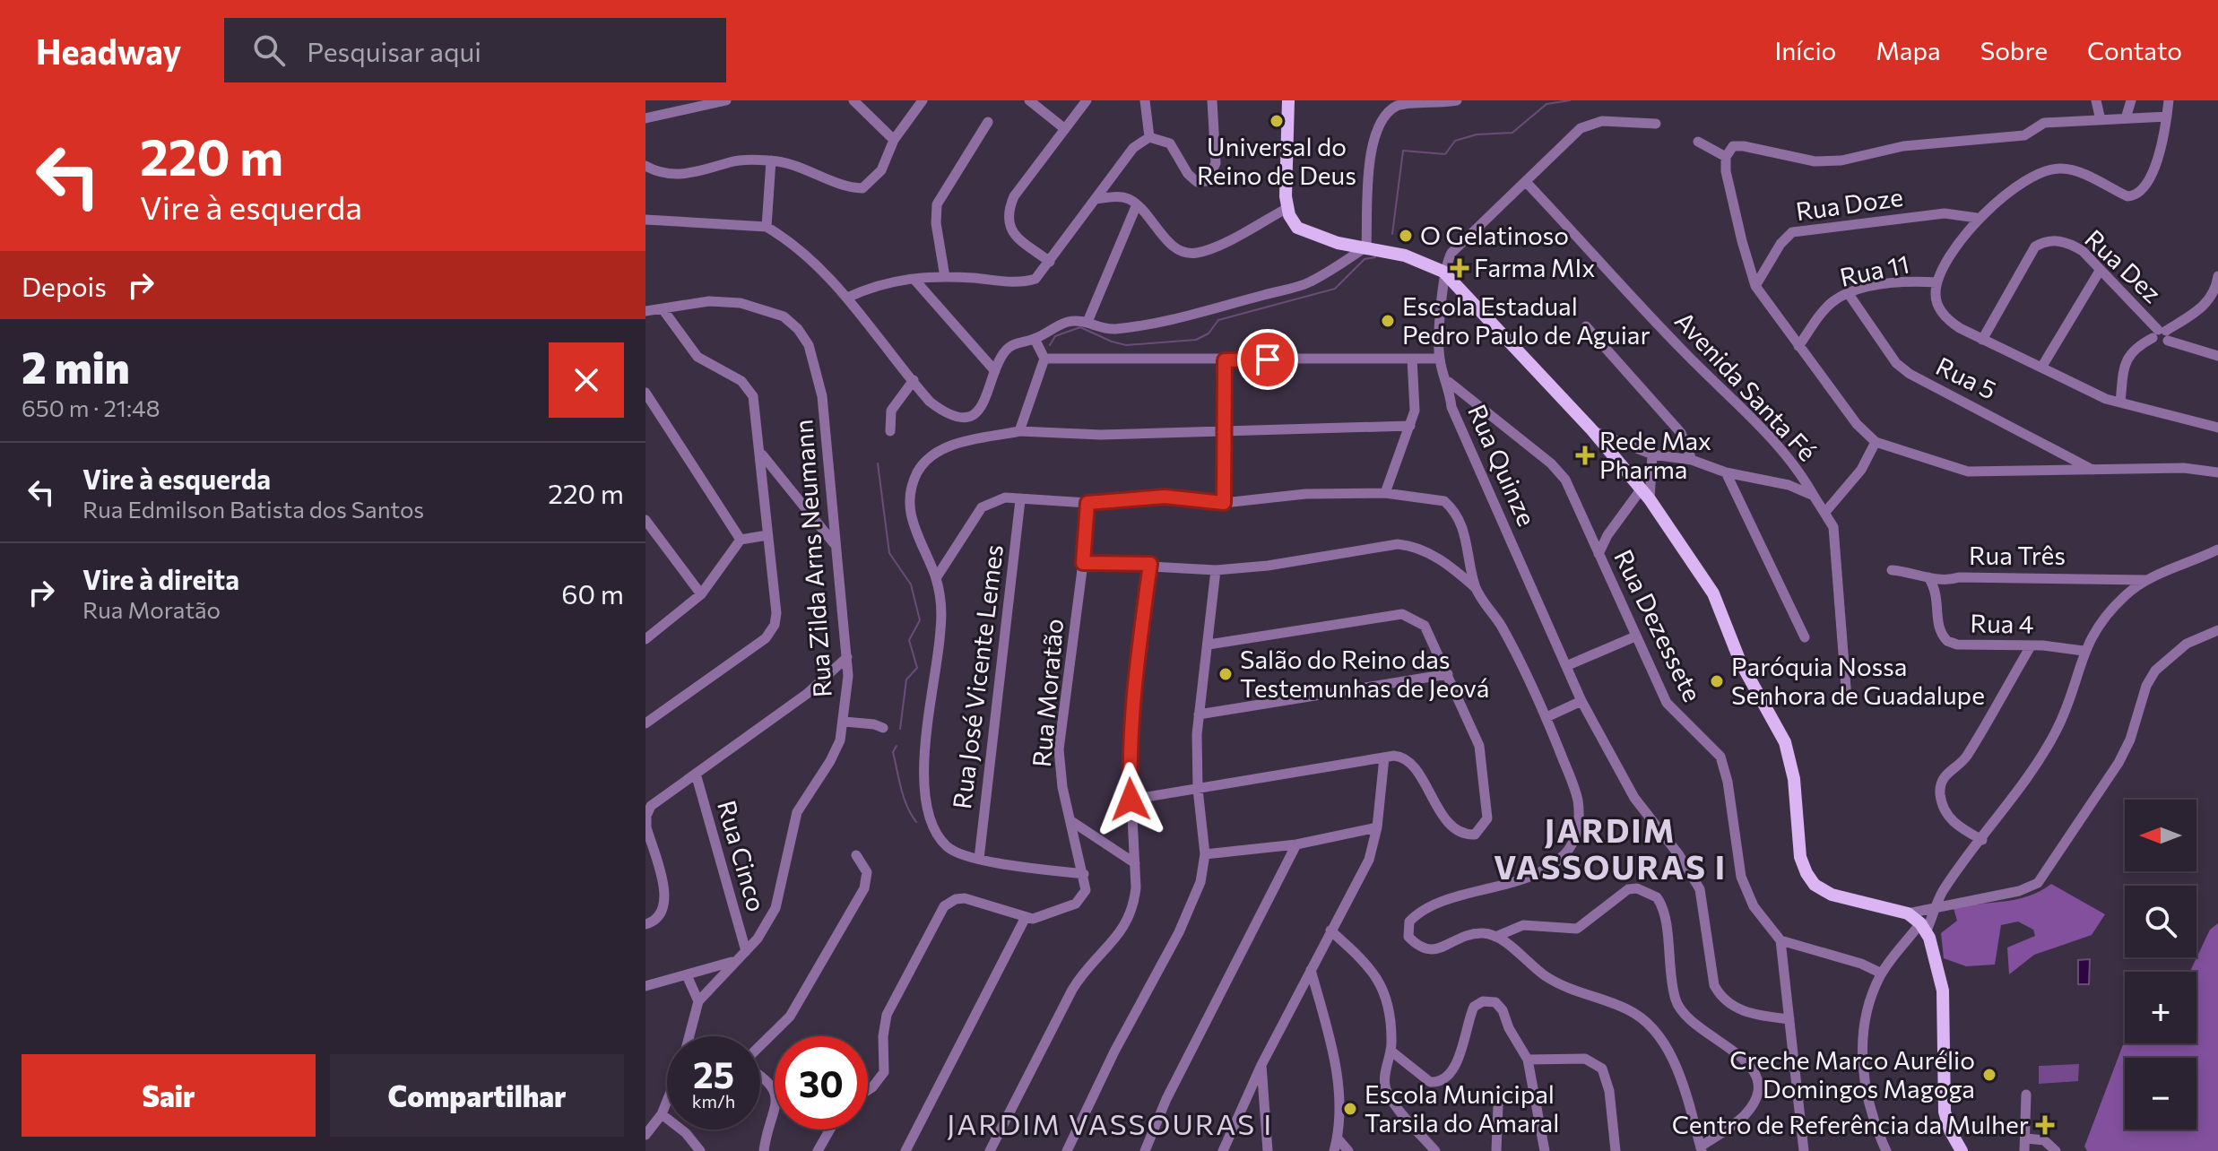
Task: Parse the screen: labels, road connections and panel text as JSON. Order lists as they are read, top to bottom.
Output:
{
  "streets": {
    "street": [
      "Rua Doze",
      "Rua Dez",
      "Rua 11",
      "Rua 5",
      "Avenida Santa Fé",
      "Rua Quinze",
      "Rua Três",
      "Rua Zilda Arns Neumann",
      "Rua 4",
      "Rua Dezessete",
      "Rua José Vicente Lemes",
      "Rua Moratão",
      "Rua Cinco"
    ]
  },
  "crossings": [
    ["Rua 11", "Rua 5"],
    ["Rua Quinze", "Rua Dezessete"],
    ["Rua Três", "Rua 4"],
    ["Rua Zilda Arns Neumann", "Rua Cinco"]
  ],
  "districts": ["JARDIM VASSOURAS I", "JARDIM VASSOURAS I"],
  "places": {
    "other": [
      "Universal do Reino de Deus",
      "O Gelatinoso",
      "Escola Estadual Pedro Paulo de Aguiar",
      "Salão do Reino das Testemunhas de Jeová",
      "Paróquia Nossa Senhora de Guadalupe",
      "Creche Marco Aurélio Domingos Magoga",
      "Escola Municipal Tarsila do Amaral"
    ],
    "health": ["Farma MIx", "Rede Max Pharma", "Centro de Referência da Mulher"]
  },
  "north": "left",
  "page": {
    "header": "Headway",
    "search": "Pesquisar aqui",
    "nav": [
      "Início",
      "Mapa",
      "Sobre",
      "Contato"
    ],
    "turn": ["220 m", "Vire à esquerda"],
    "then": "Depois",
    "heading": ["2 min", "650 m · 21:48"],
    "list": [
      {
        "name": "Vire à esquerda",
        "note": "Rua Edmilson Batista dos Santos",
        "value": "220 m"
      },
      {
        "name": "Vire à direita",
        "note": "Rua Moratão",
        "value": "60 m"
      }
    ],
    "map_buttons": ["+", "−"],
    "speed": "25 km/h",
    "limit": "30",
    "buttons": ["Sair", "Compartilhar"]
  }
}
